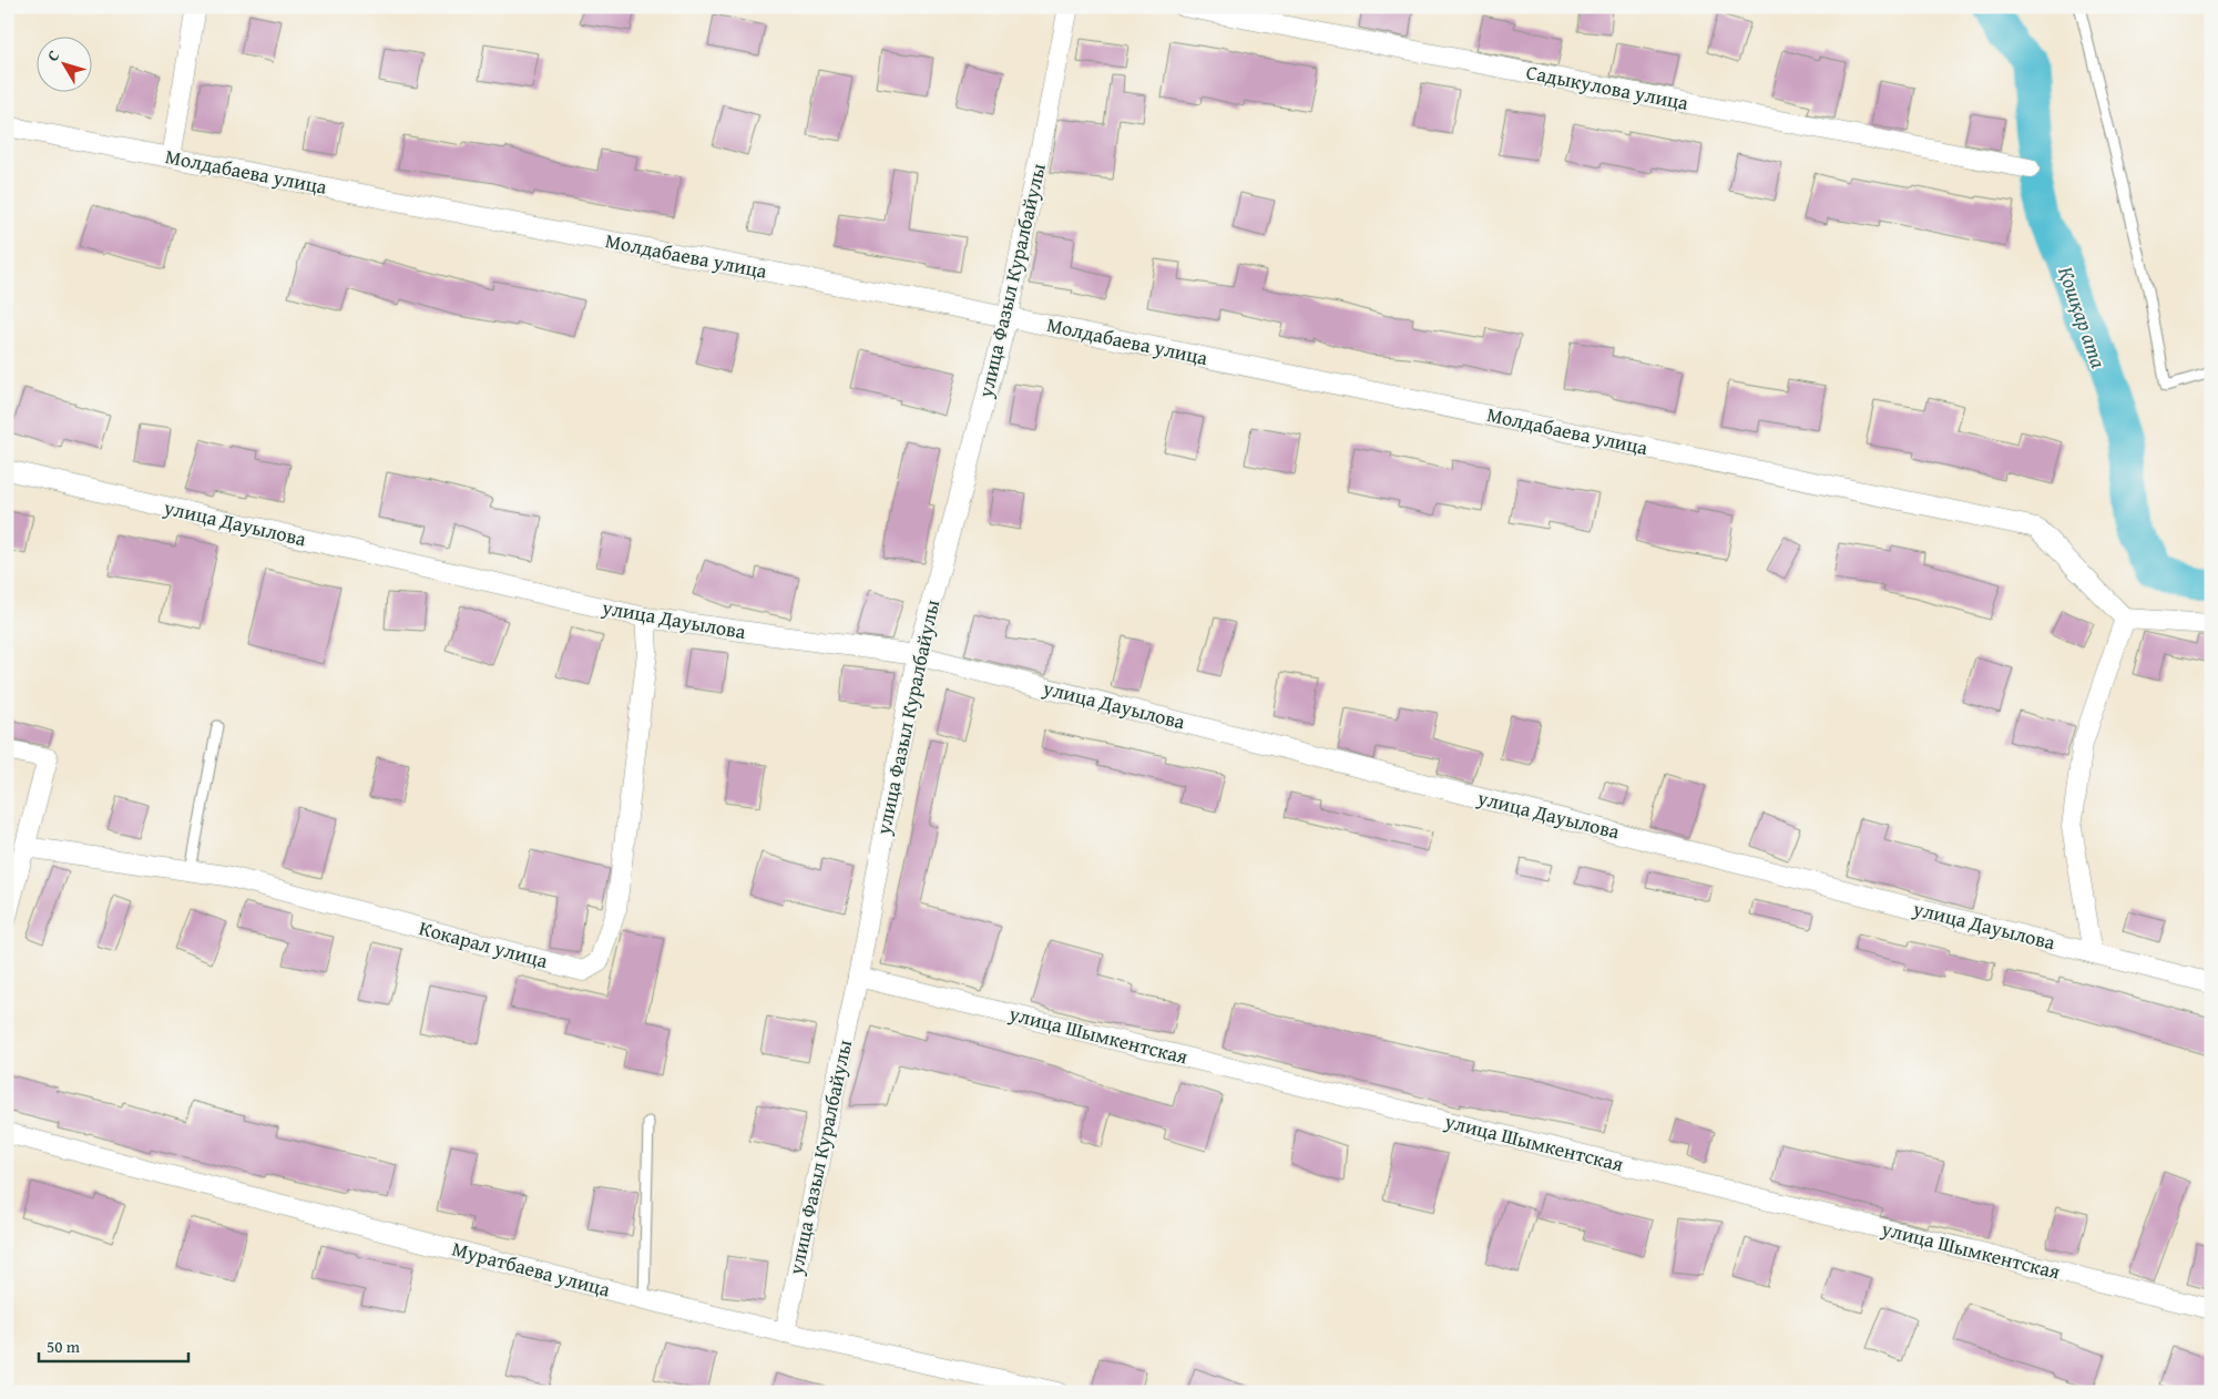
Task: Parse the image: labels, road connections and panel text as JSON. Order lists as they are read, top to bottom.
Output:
{
  "streets": {
    "street": [
      "Садыкулова улица",
      "Молдабаева улица",
      "улица Фазыл Куралбайулы",
      "улица Дауылова",
      "Кокарал улица",
      "улица Шымкентская",
      "Муратбаева улица"
    ]
  },
  "crossings": [
    ["Молдабаева улица", "улица Фазыл Куралбайулы"],
    ["улица Фазыл Куралбайулы", "улица Дауылова"],
    ["улица Фазыл Куралбайулы", "улица Шымкентская"],
    ["улица Фазыл Куралбайулы", "Муратбаева улица"],
    ["улица Дауылова", "Кокарал улица"]
  ],
  "water": ["Қошқар ата"],
  "scale_bar": "50 m",
  "north": "top left"
}
